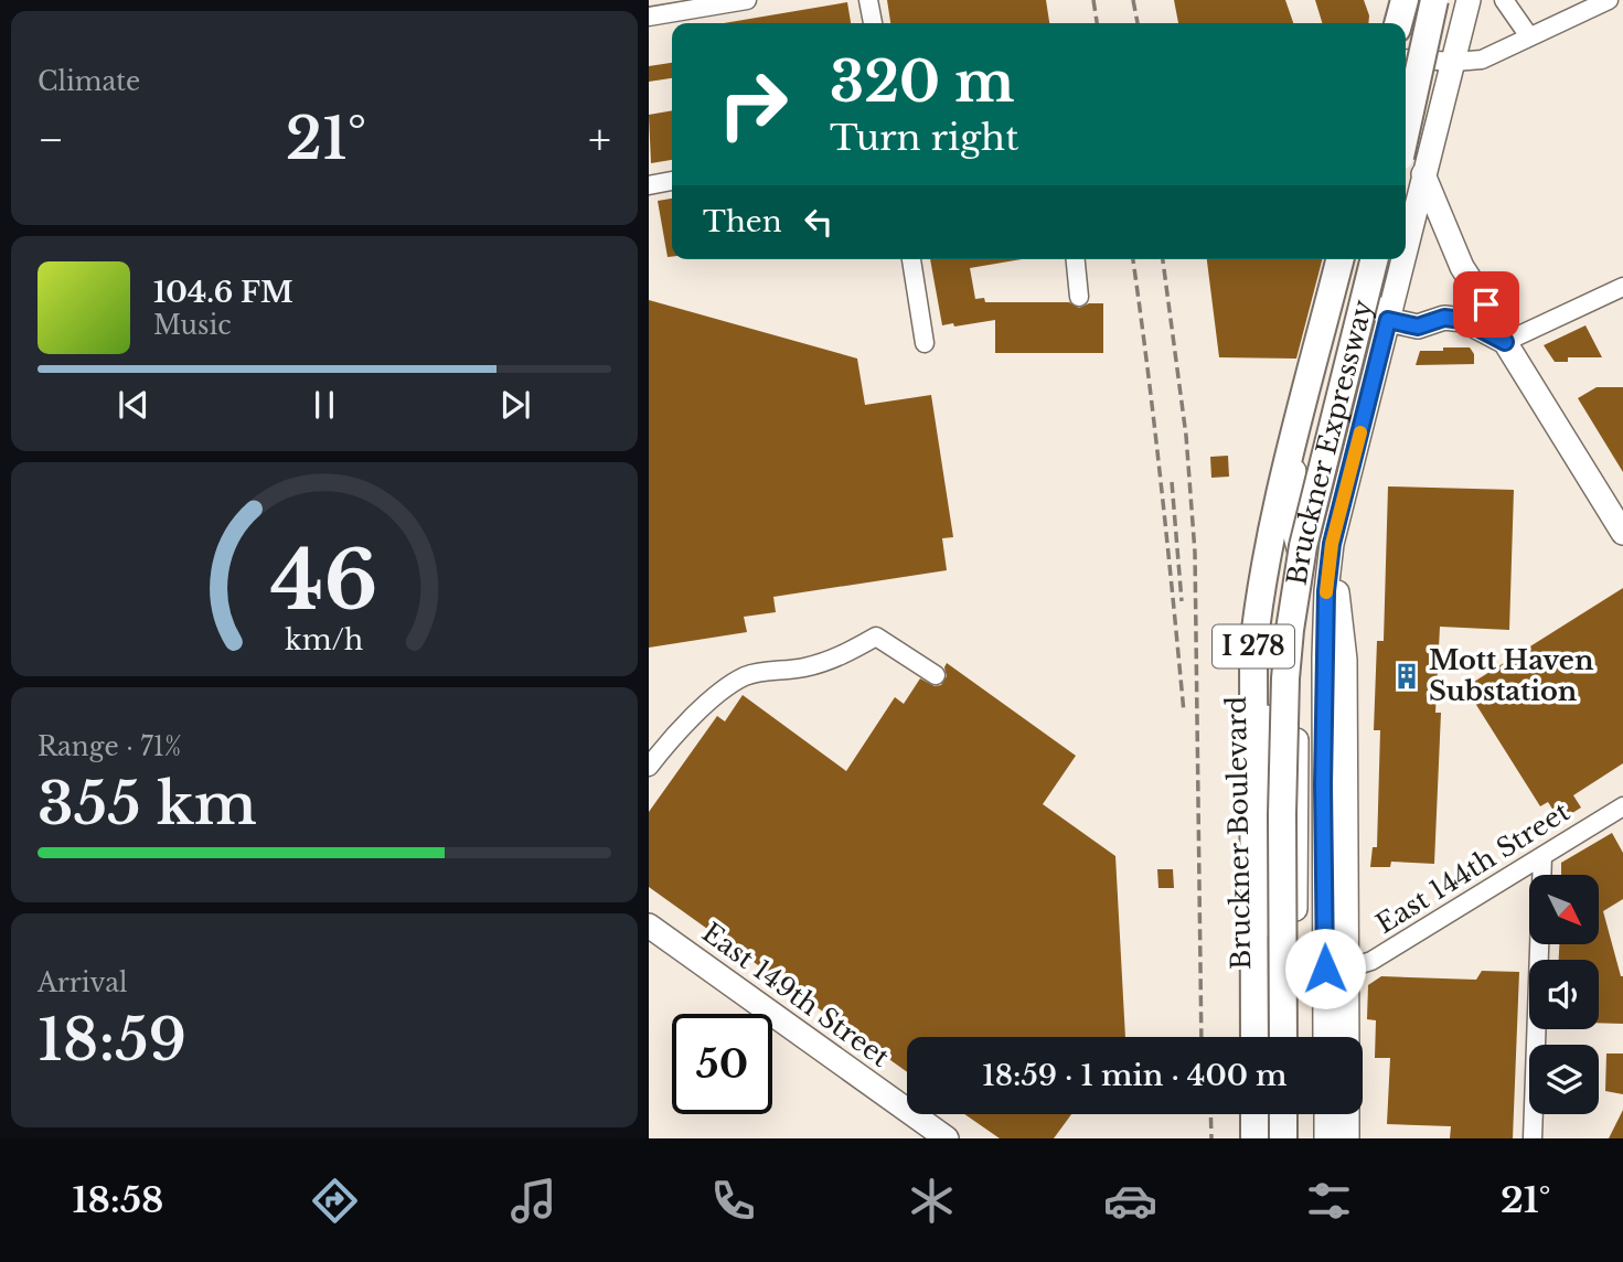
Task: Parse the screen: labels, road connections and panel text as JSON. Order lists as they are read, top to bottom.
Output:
{
  "streets": {
    "highway": ["Bruckner Expressway", "I 278"],
    "main road": ["Bruckner Boulevard", "East 149th Street"],
    "street": ["East 144th Street"]
  },
  "places": {
    "building": ["Mott Haven Substation"]
  },
  "north": "bottom right",
  "page": {
    "tile": [
      "Climate",
      ["Range · 71%", "355 km"],
      ["Arrival", "18:59"]
    ],
    "turn": ["320 m", "Turn right"],
    "heat": ["−", "21°", "+"],
    "then": "Then",
    "song": ["104.6 FM", "Music"],
    "limit": "50",
    "trip": "18:59 · 1 min · 400 m",
    "tabs": ["18:58", "21°"],
    "gauge": ["46", "km/h"]
  }
}
